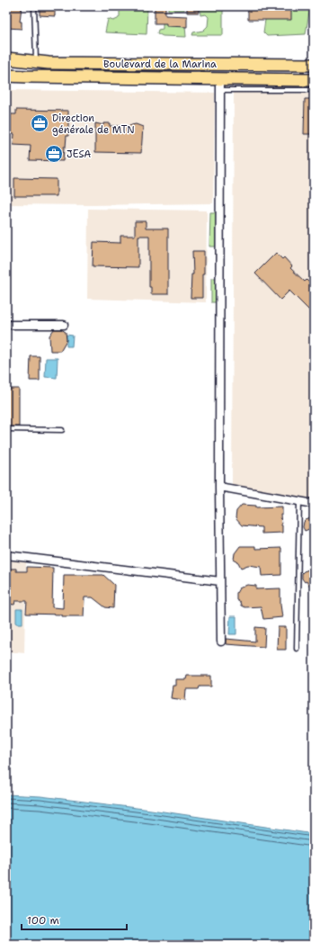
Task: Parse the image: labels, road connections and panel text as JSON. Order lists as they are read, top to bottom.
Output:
{
  "streets": {
    "main road": ["Boulevard de la Marina"]
  },
  "places": {
    "office": ["Direction générale de MTN", "JESA"]
  },
  "scale_bar": "100 m"
}
